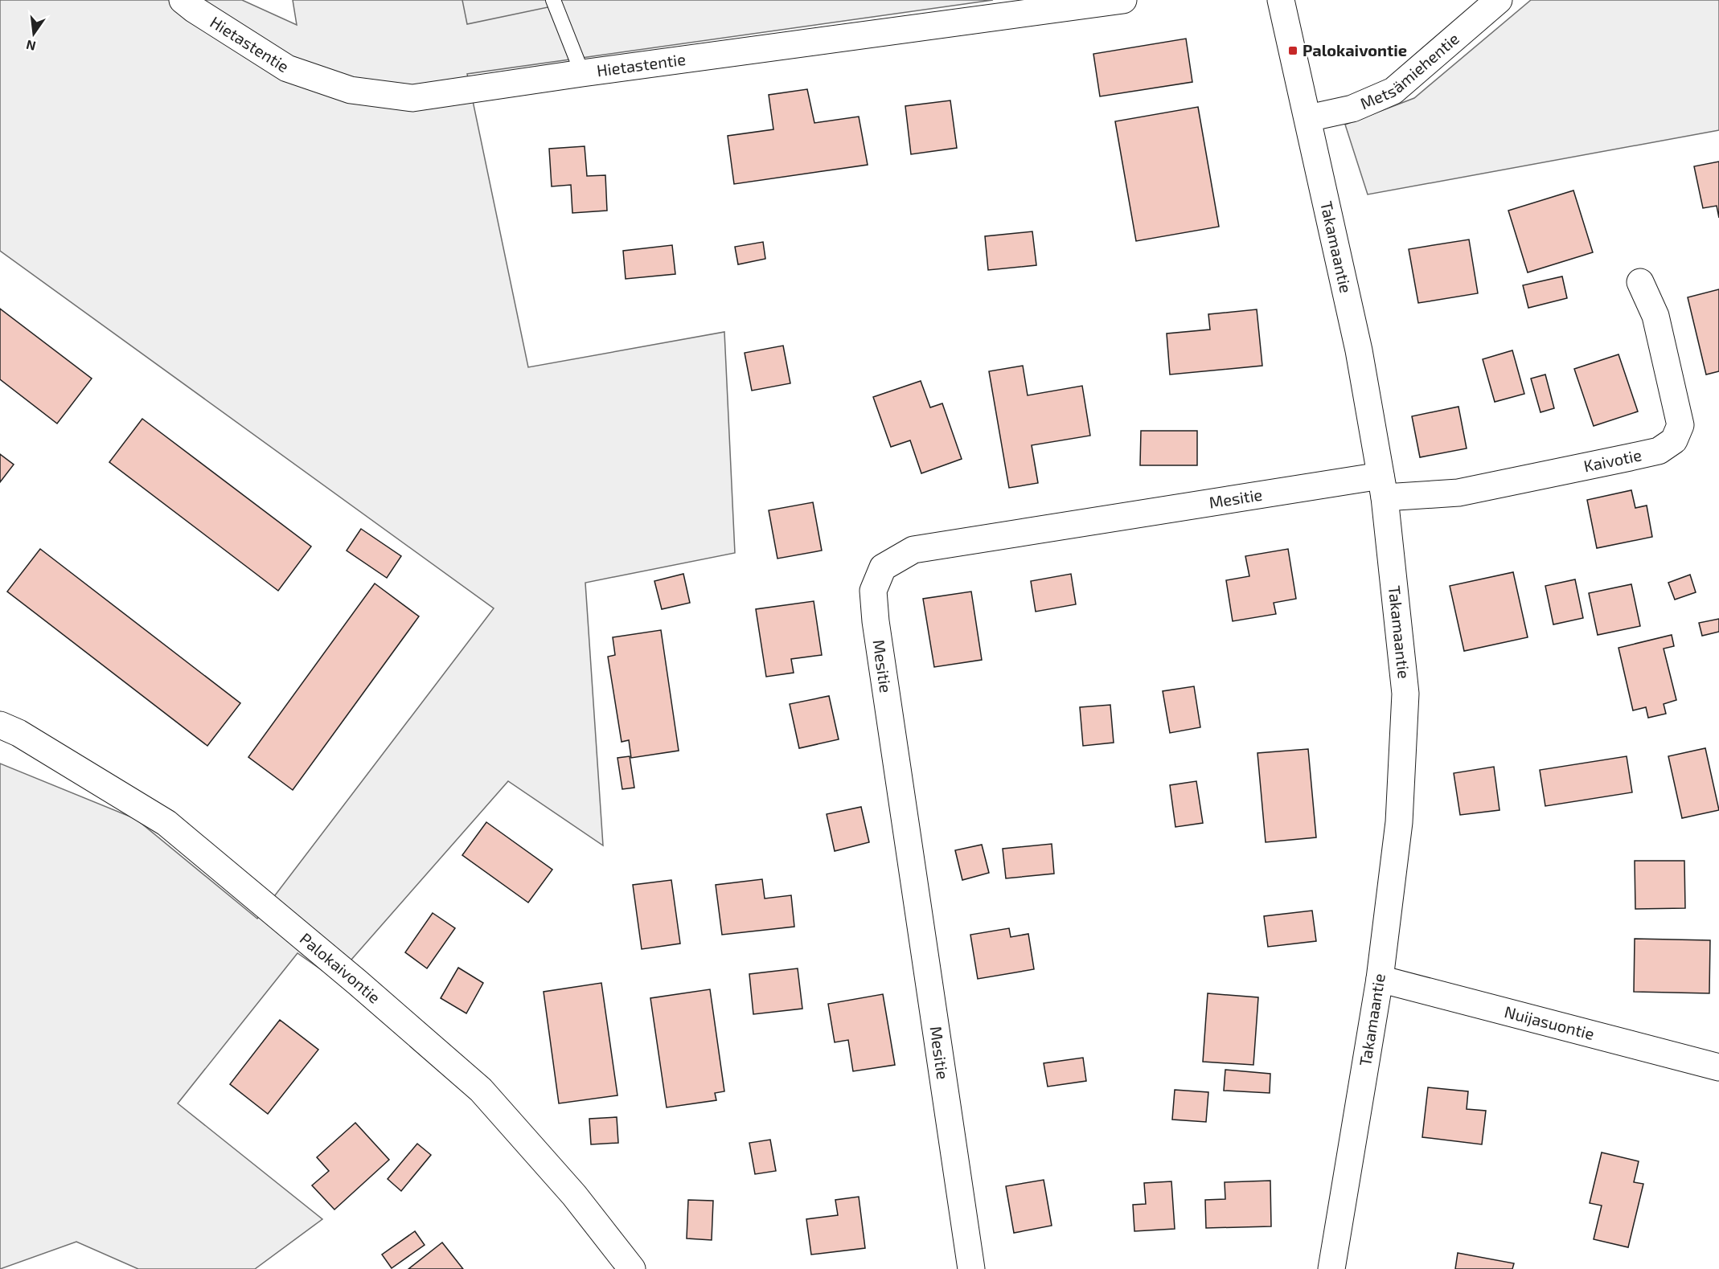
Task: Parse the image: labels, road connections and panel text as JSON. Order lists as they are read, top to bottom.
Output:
{
  "streets": {
    "street": [
      "Hietastentie",
      "Metsämiehentie",
      "Takamaantie",
      "Kaivotie",
      "Mesitie",
      "Palokaivontie",
      "Nuijasuontie"
    ]
  },
  "crossings": [
    ["Metsämiehentie", "Takamaantie"],
    ["Takamaantie", "Kaivotie"],
    ["Takamaantie", "Mesitie"],
    ["Takamaantie", "Nuijasuontie"],
    ["Kaivotie", "Mesitie"]
  ],
  "places": {
    "transit": ["Palokaivontie"]
  },
  "north": "bottom"
}
